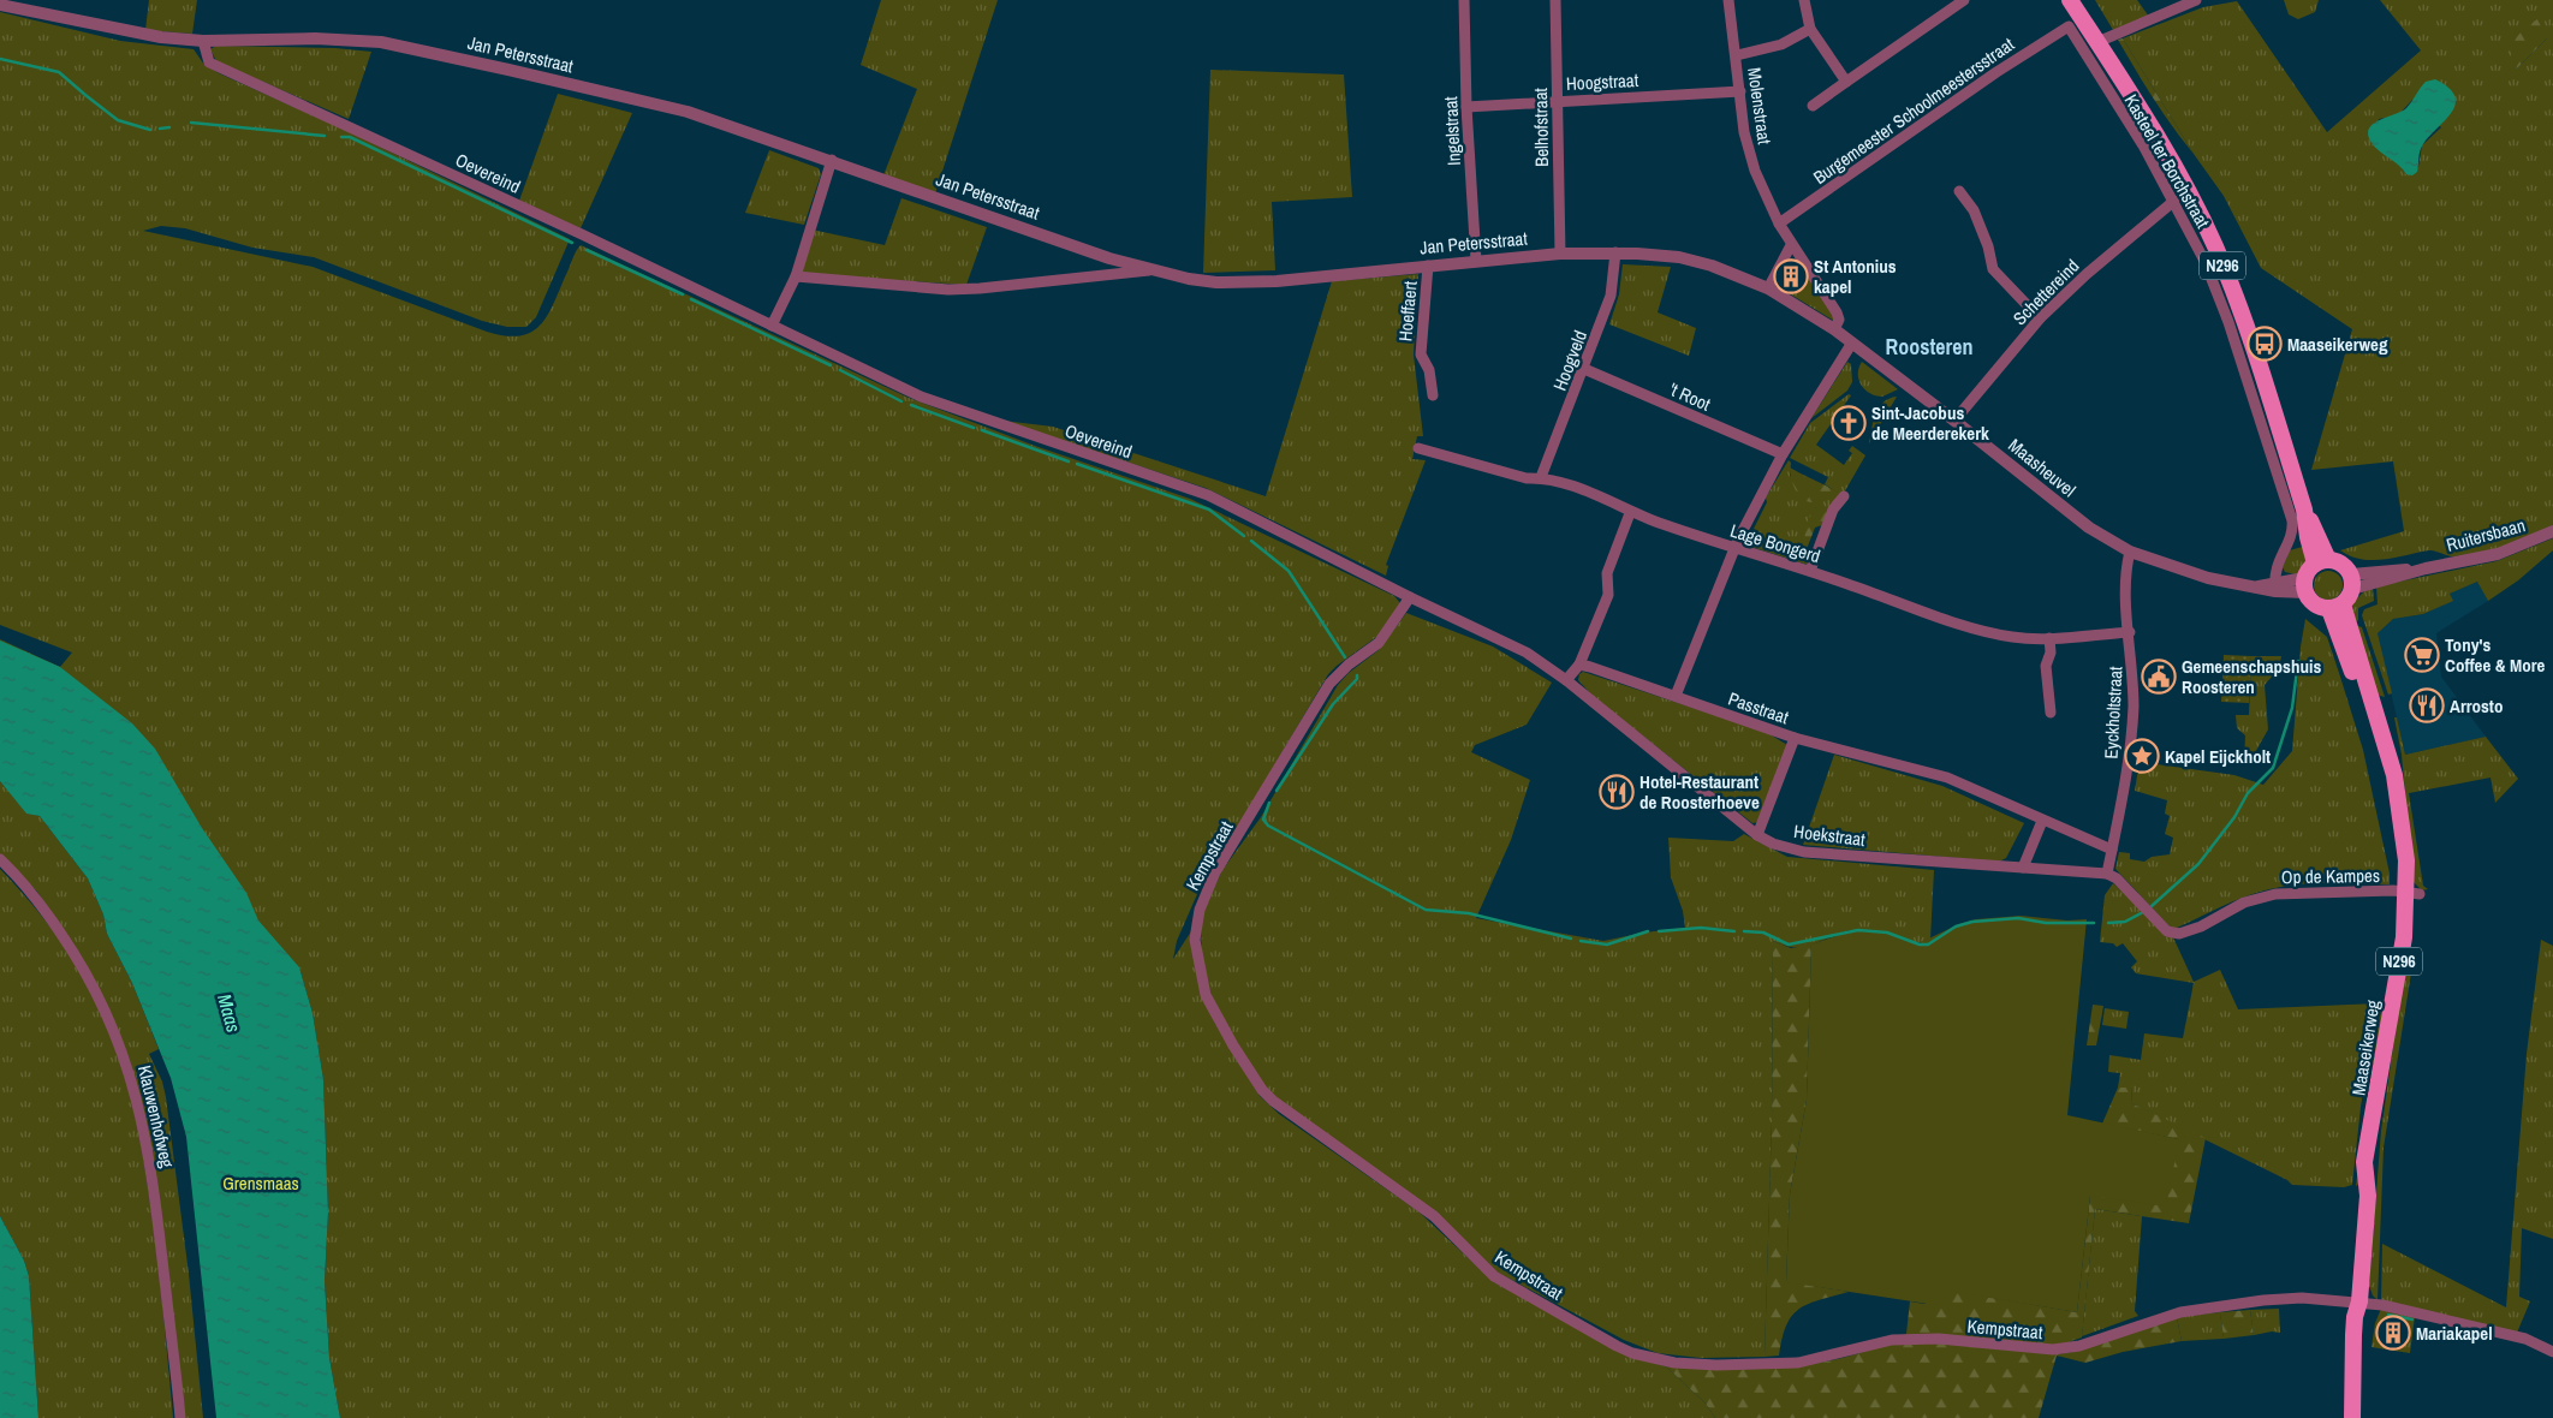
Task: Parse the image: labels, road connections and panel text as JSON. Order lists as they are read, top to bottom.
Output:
{
  "streets": {
    "main road": ["N296", "Maaseikerweg"],
    "street": [
      "Jan Petersstraat",
      "Hoogstraat",
      "Molenstraat",
      "Burgemeester Schoolmeestersstraat",
      "Belhofstraat",
      "Ingelstraat",
      "Kasteel ter Borchstraat",
      "Oevereind",
      "Schettereind",
      "Hoeffaert",
      "Hoogveld",
      "'t Root",
      "Maasheuvel",
      "Ruitersbaan",
      "Lage Bongerd",
      "Passtraat",
      "Eyckholtstraat",
      "Hoekstraat",
      "Kempstraat",
      "Op de Kampes",
      "Klauwenhofweg"
    ]
  },
  "crossings": [
    ["Jan Petersstraat", "Belhofstraat"],
    ["Jan Petersstraat", "Ingelstraat"],
    ["Jan Petersstraat", "Oevereind"],
    ["Jan Petersstraat", "Hoeffaert"],
    ["Jan Petersstraat", "Hoogveld"],
    ["Jan Petersstraat", "Maasheuvel"],
    ["Hoogstraat", "Molenstraat"],
    ["Hoogstraat", "Belhofstraat"],
    ["Hoogstraat", "Ingelstraat"],
    ["Molenstraat", "Burgemeester Schoolmeestersstraat"],
    ["Molenstraat", "Maasheuvel"],
    ["Burgemeester Schoolmeestersstraat", "Kasteel ter Borchstraat"],
    ["Kasteel ter Borchstraat", "Schettereind"],
    ["Kasteel ter Borchstraat", "Maasheuvel"],
    ["Oevereind", "Kempstraat"],
    ["N296", "Maasheuvel"],
    ["N296", "Ruitersbaan"],
    ["N296", "Maaseikerweg"],
    ["Schettereind", "Maasheuvel"],
    ["Hoogveld", "'t Root"],
    ["Hoogveld", "Lage Bongerd"],
    ["Maasheuvel", "Ruitersbaan"],
    ["Maasheuvel", "Eyckholtstraat"],
    ["Maasheuvel", "Maaseikerweg"],
    ["Ruitersbaan", "Maaseikerweg"],
    ["Lage Bongerd", "Eyckholtstraat"],
    ["Passtraat", "Eyckholtstraat"],
    ["Eyckholtstraat", "Hoekstraat"],
    ["Eyckholtstraat", "Op de Kampes"],
    ["Hoekstraat", "Op de Kampes"],
    ["Kempstraat", "Maaseikerweg"],
    ["Op de Kampes", "Maaseikerweg"]
  ],
  "districts": ["Roosteren"],
  "water": ["Maas"],
  "parks": ["Grensmaas"],
  "places": {
    "building": ["St Antonius kapel", "Mariakapel"],
    "bus stop": ["Maaseikerweg"],
    "church": ["Sint-Jacobus de Meerderekerk"],
    "supermarket": ["Tony's Coffee & More"],
    "public building": ["Gemeenschapshuis Roosteren"],
    "restaurant": ["Arrosto", "Hotel-Restaurant de Roosterhoeve"],
    "place": ["Kapel Eijckholt"]
  }
}
